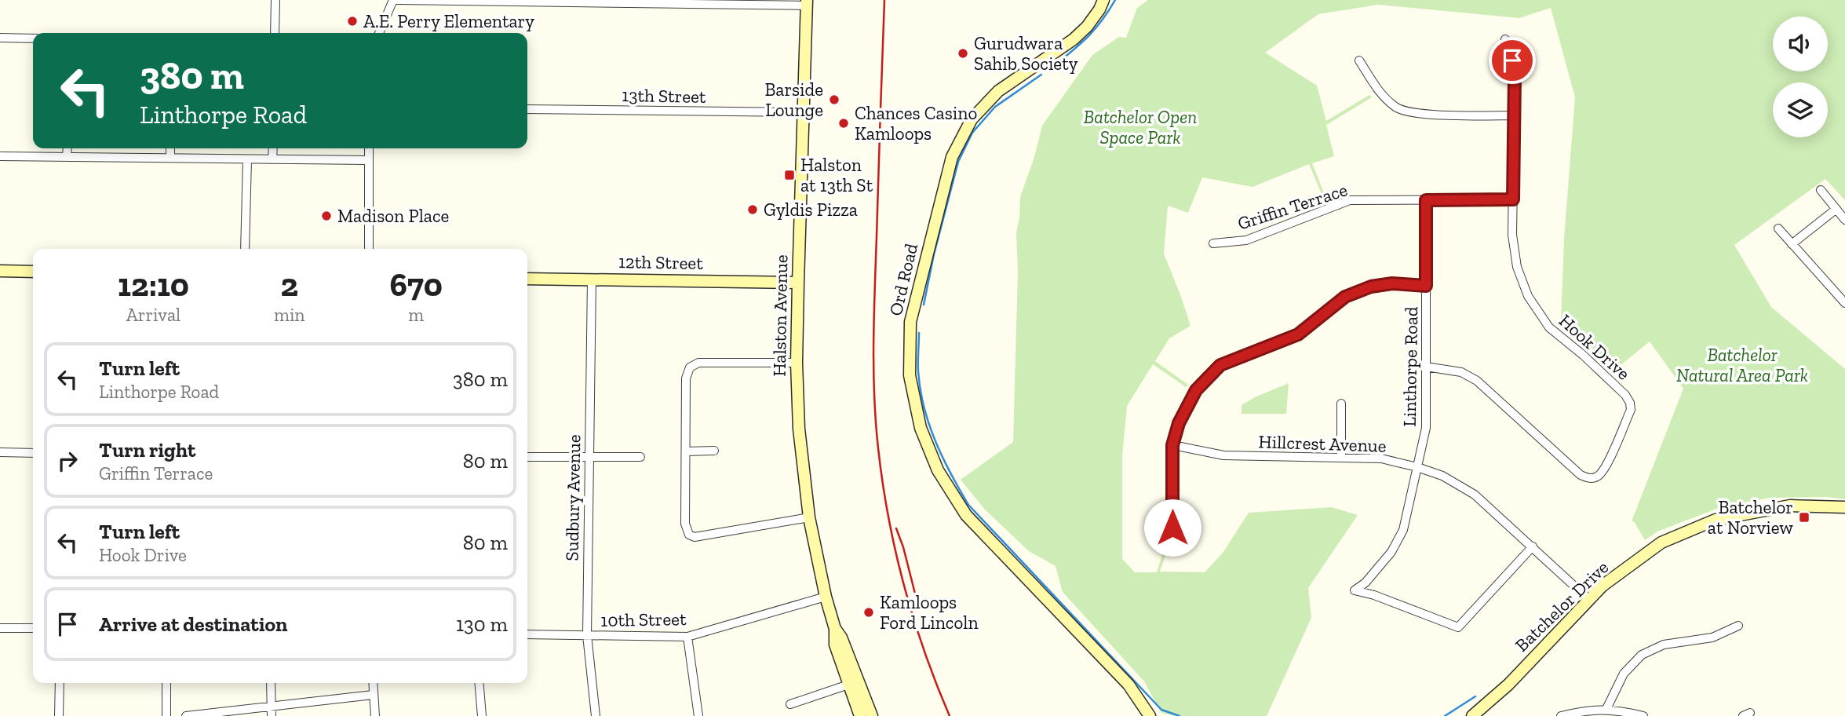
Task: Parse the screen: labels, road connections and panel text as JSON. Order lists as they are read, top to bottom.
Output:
{
  "streets": {
    "street": [
      "13th Street",
      "Griffin Terrace",
      "12th Street",
      "Ord Road",
      "Halston Avenue",
      "Hook Drive",
      "Linthorpe Road",
      "Hillcrest Avenue",
      "Sudbury Avenue",
      "Batchelor Drive",
      "10th Street"
    ]
  },
  "crossings": [
    ["13th Street", "Halston Avenue"],
    ["Griffin Terrace", "Hook Drive"],
    ["Griffin Terrace", "Linthorpe Road"],
    ["12th Street", "Halston Avenue"],
    ["12th Street", "Sudbury Avenue"],
    ["Halston Avenue", "10th Street"],
    ["Hook Drive", "Linthorpe Road"],
    ["Linthorpe Road", "Hillcrest Avenue"],
    ["Hillcrest Avenue", "Batchelor Drive"],
    ["Sudbury Avenue", "10th Street"]
  ],
  "parks": ["Batchelor Open Space Park", "Batchelor Natural Area Park"],
  "places": {
    "other": [
      "A.E. Perry Elementary",
      "Gurudwara Sahib Society",
      "Barside Lounge",
      "Chances Casino Kamloops",
      "Gyldis Pizza",
      "Madison Place",
      "Kamloops Ford Lincoln"
    ],
    "transit": ["Halston at 13th St", "Batchelor at Norview"]
  },
  "page": {
    "turn": ["380 m", "Linthorpe Road"],
    "eta": [
      "12:10",
      "Arrival",
      "2",
      "min",
      "670",
      "m"
    ],
    "list": [
      {
        "name": "Turn left",
        "note": "Linthorpe Road",
        "value": "380 m"
      },
      {
        "name": "Turn right",
        "note": "Griffin Terrace",
        "value": "80 m"
      },
      {
        "name": "Turn left",
        "note": "Hook Drive",
        "value": "80 m"
      },
      {
        "name": "Arrive at destination",
        "value": "130 m"
      }
    ]
  }
}
